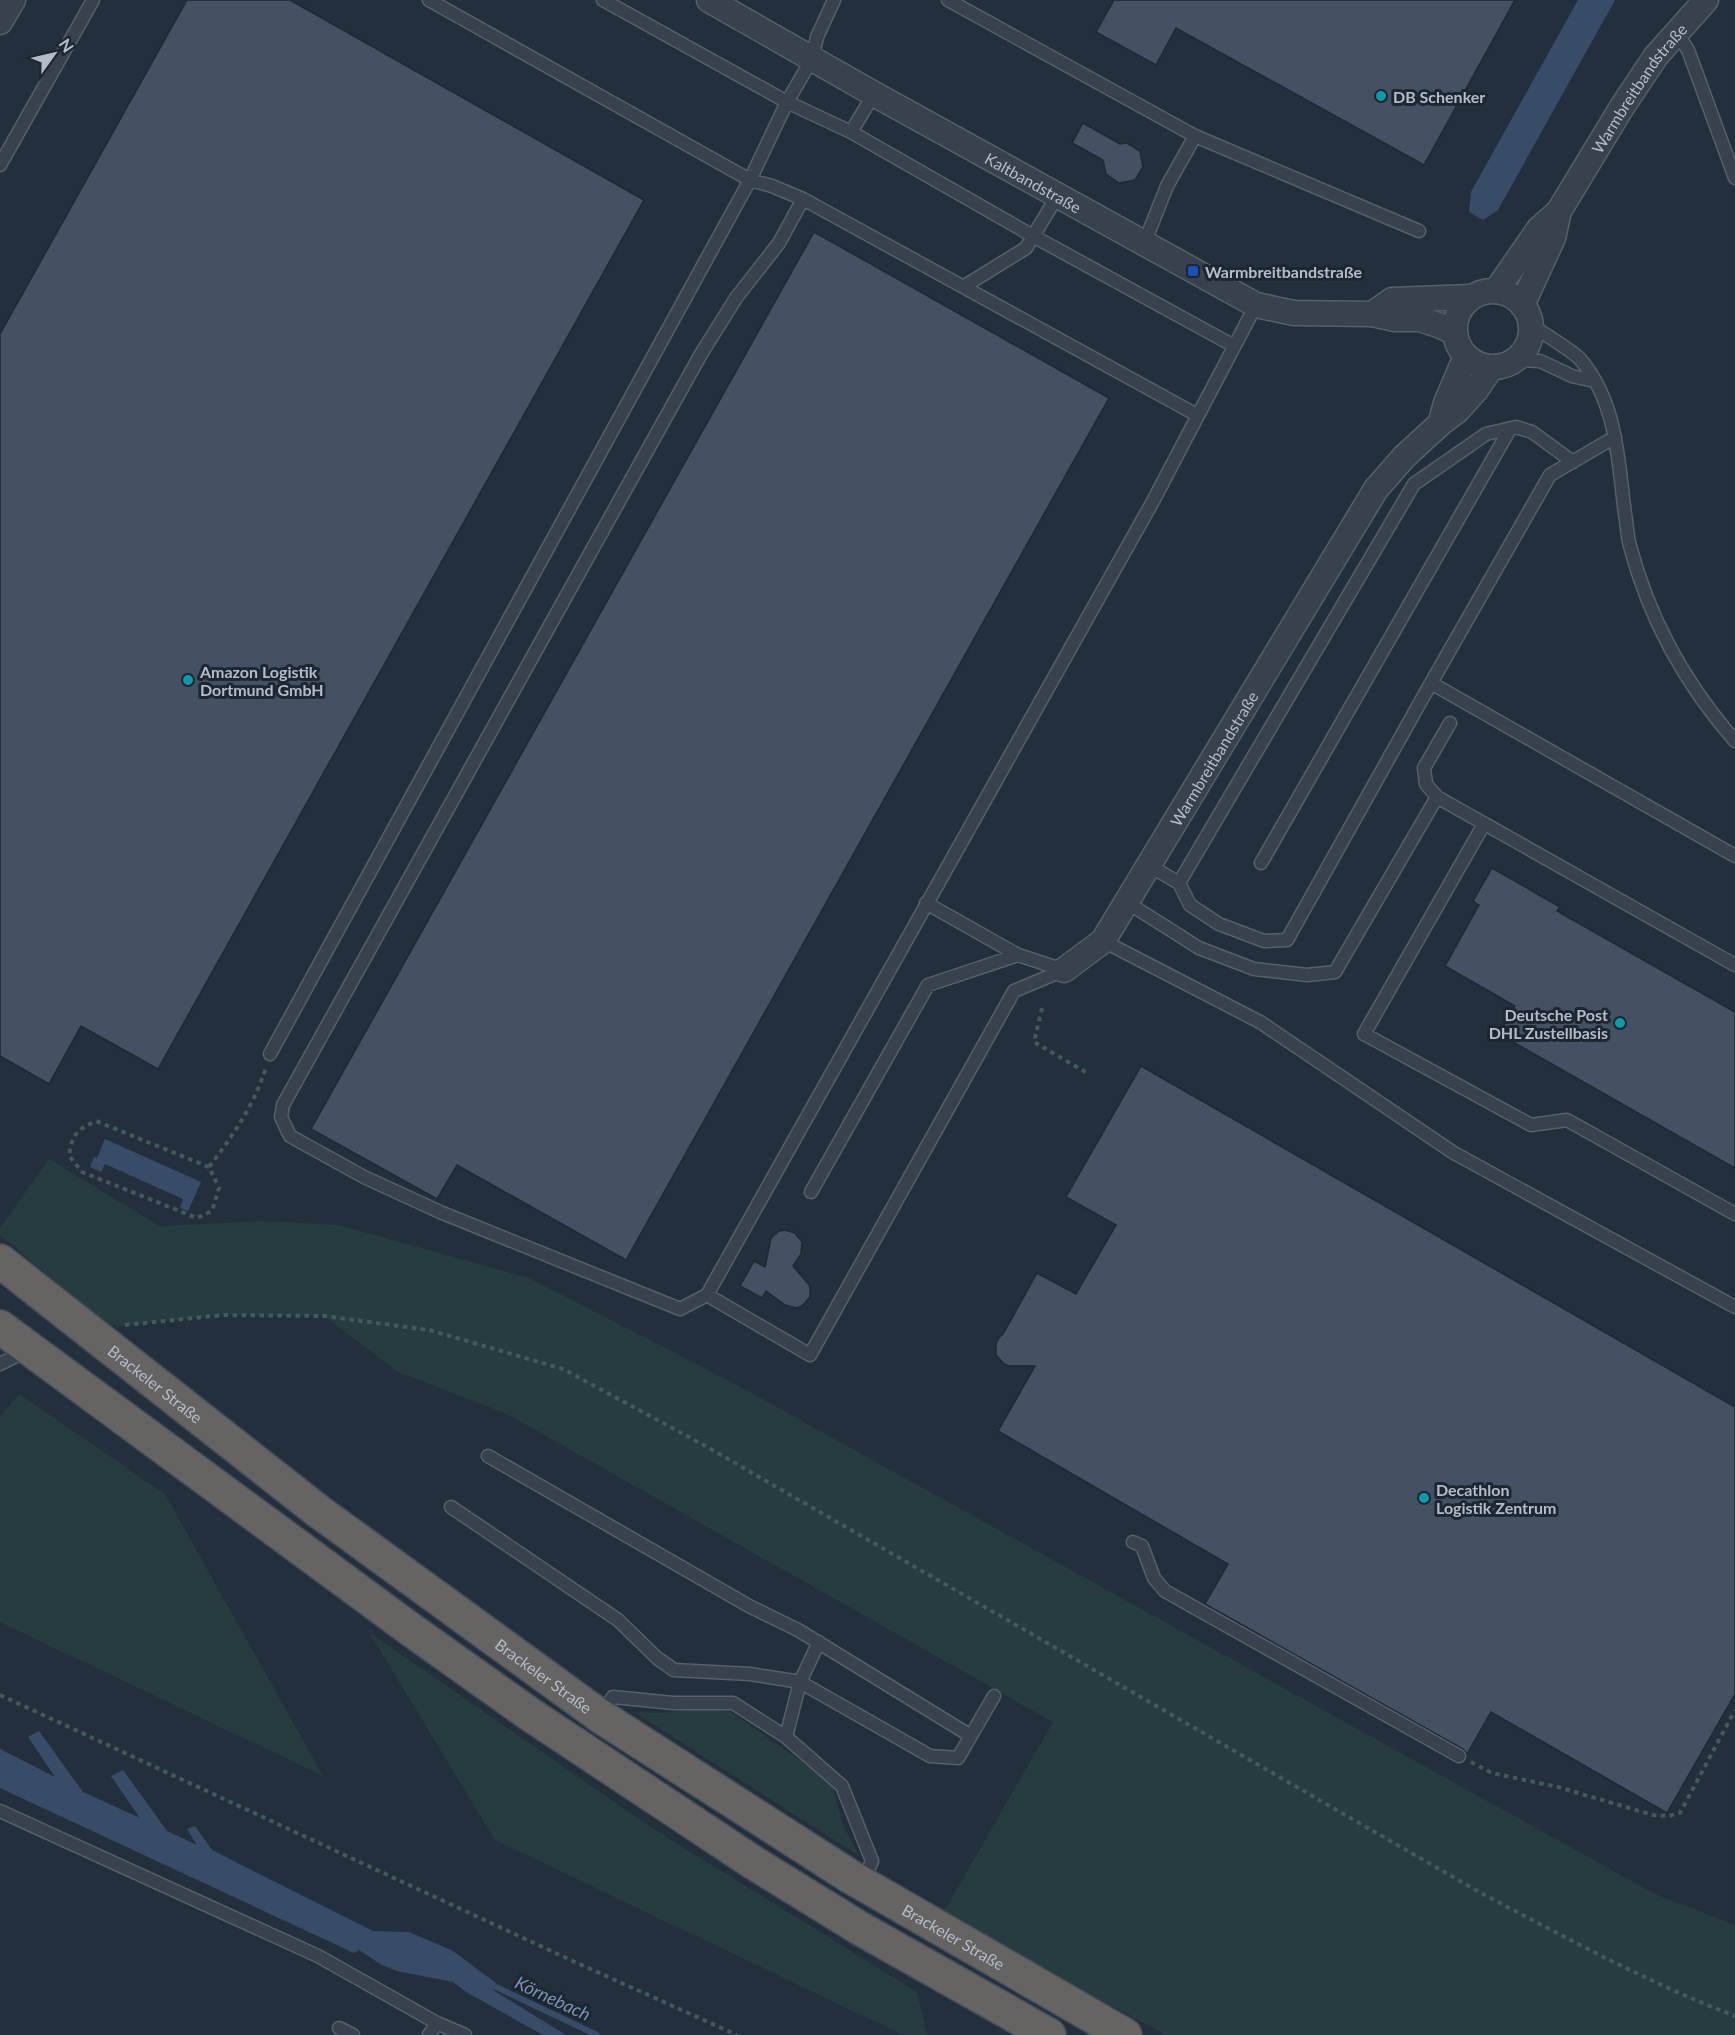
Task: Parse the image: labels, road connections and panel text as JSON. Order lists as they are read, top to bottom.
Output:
{
  "streets": {
    "highway": ["Brackeler Straße"],
    "street": ["Warmbreitbandstraße", "Kaltbandstraße"]
  },
  "crossings": [
    ["Warmbreitbandstraße", "Kaltbandstraße"]
  ],
  "water": ["Körnebach"],
  "places": {
    "other": [
      "DB Schenker",
      "Amazon Logistik Dortmund GmbH",
      "Deutsche Post DHL Zustellbasis",
      "Decathlon Logistik Zentrum"
    ],
    "transit": ["Warmbreitbandstraße"]
  },
  "north": "top right"
}
